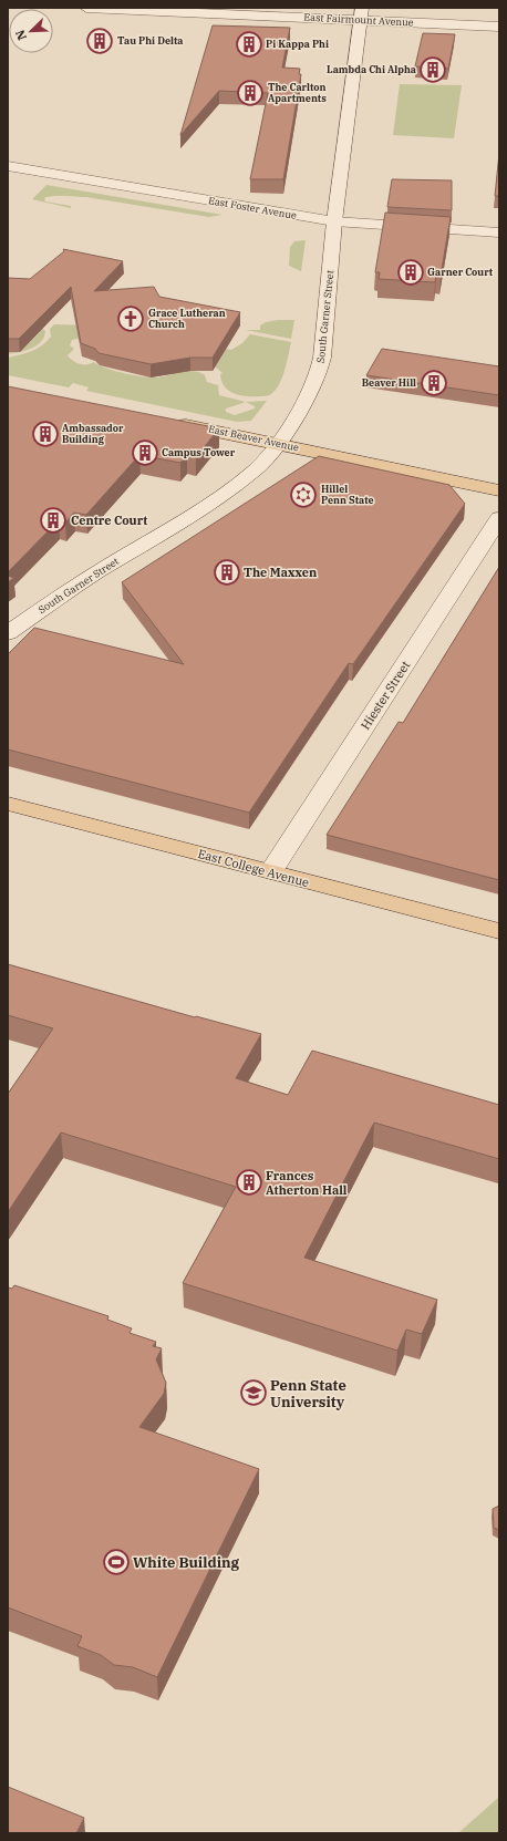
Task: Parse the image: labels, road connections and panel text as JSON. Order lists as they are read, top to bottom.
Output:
{
  "streets": {
    "main road": ["East Beaver Avenue", "East College Avenue"],
    "street": [
      "East Fairmount Avenue",
      "East Foster Avenue",
      "South Garner Street",
      "Hiester Street"
    ]
  },
  "crossings": [
    ["East Fairmount Avenue", "South Garner Street"],
    ["East Foster Avenue", "South Garner Street"],
    ["South Garner Street", "East Beaver Avenue"],
    ["Hiester Street", "East College Avenue"]
  ],
  "places": {
    "building": [
      "Tau Phi Delta",
      "Pi Kappa Phi",
      "Lambda Chi Alpha",
      "The Carlton Apartments",
      "Garner Court",
      "Beaver Hill",
      "Ambassador Building",
      "Campus Tower",
      "Centre Court",
      "The Maxxen",
      "Frances Atherton Hall"
    ],
    "church": ["Grace Lutheran Church"],
    "synagogue": ["Hillel Penn State"],
    "school or university": ["Penn State University"],
    "sports": ["White Building"]
  },
  "north": "bottom left"
}
